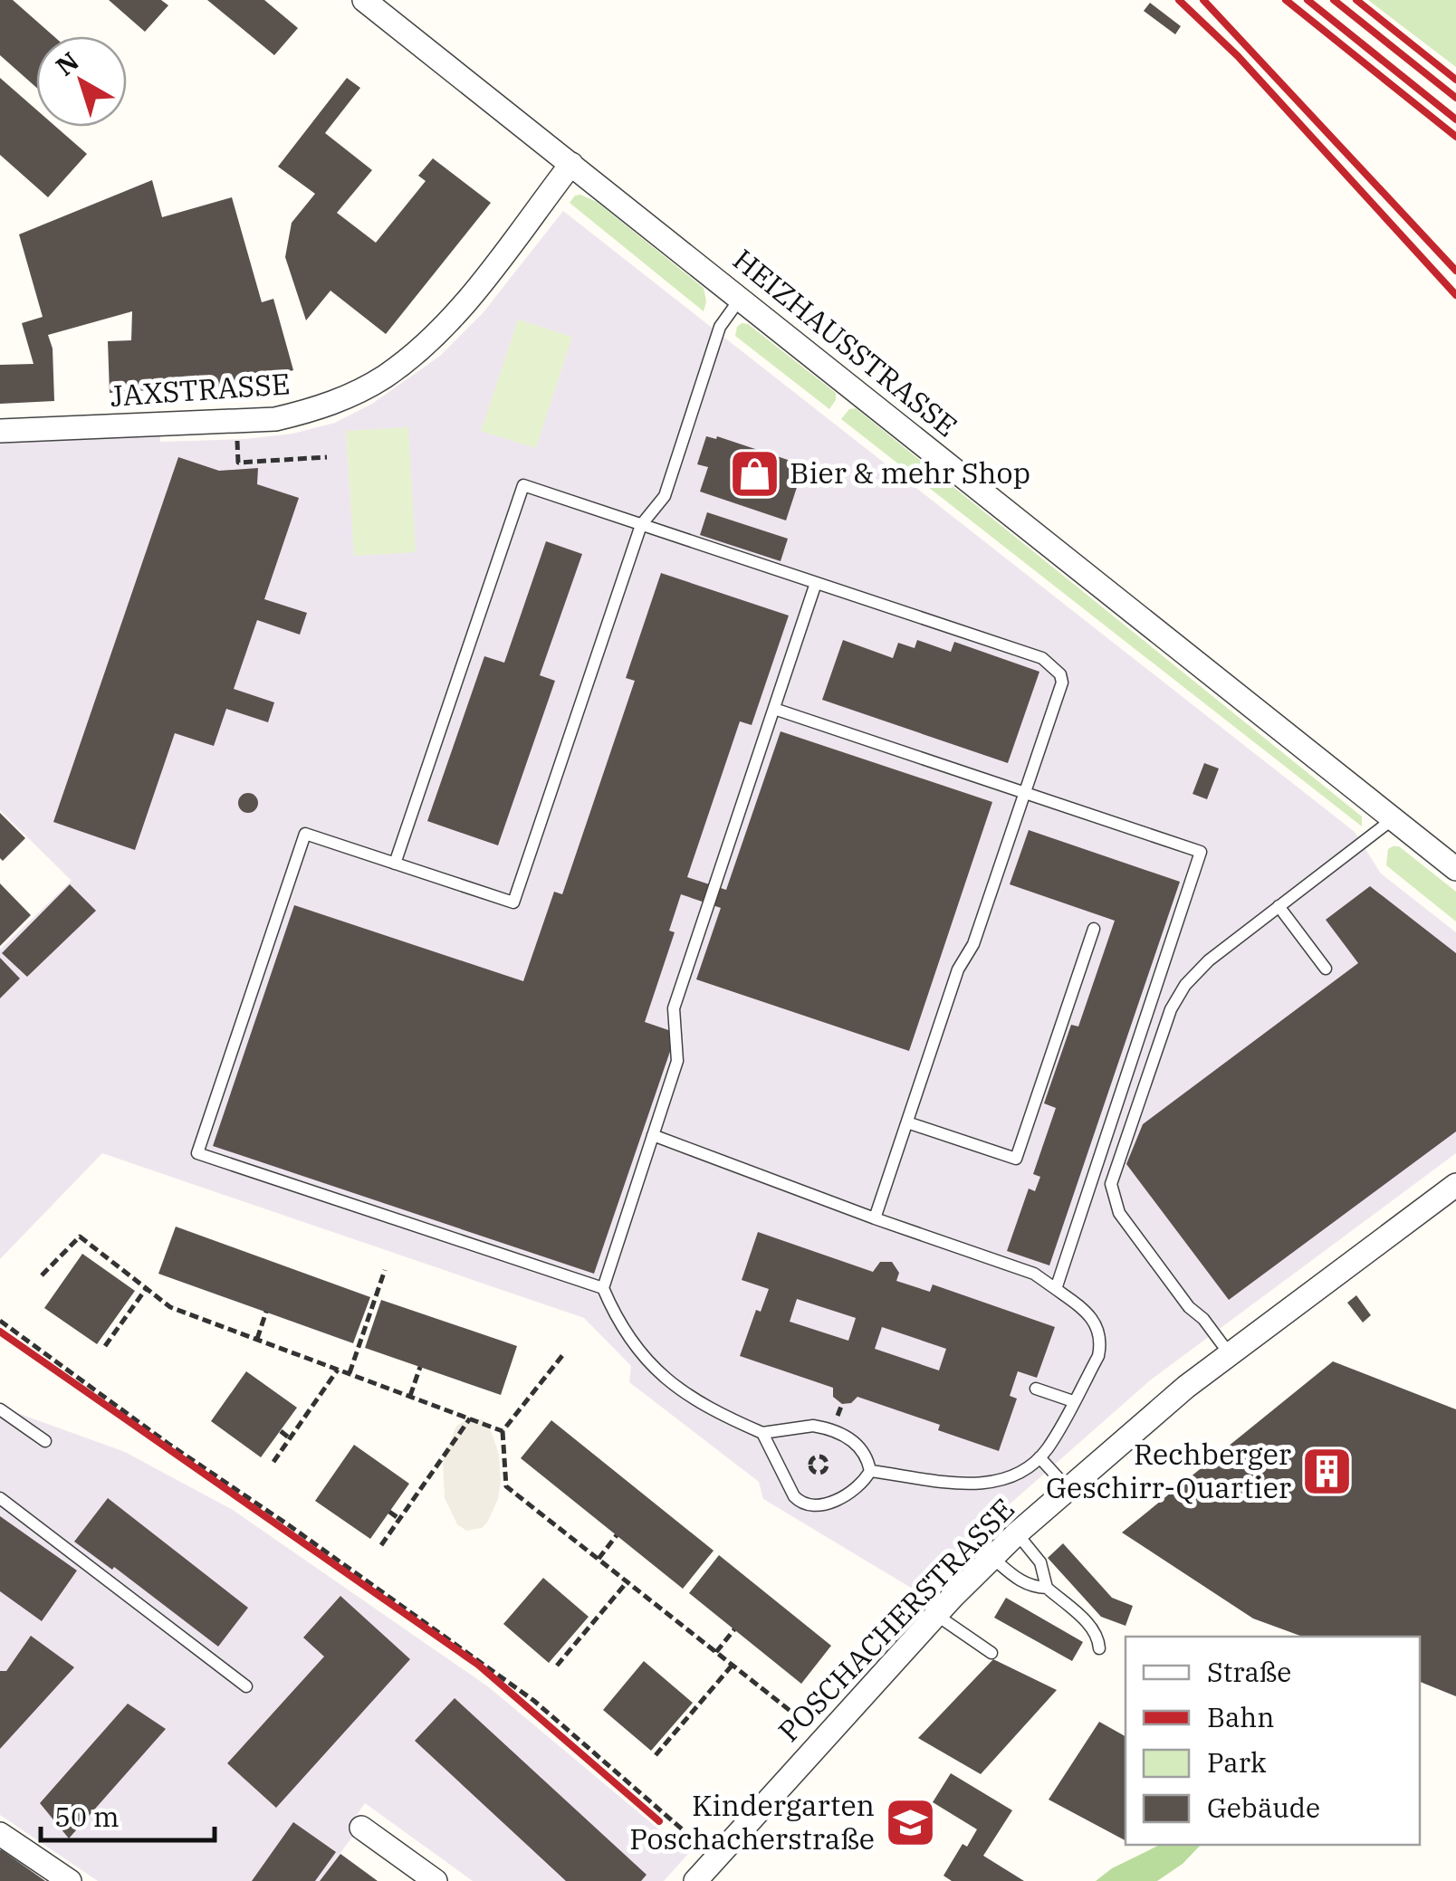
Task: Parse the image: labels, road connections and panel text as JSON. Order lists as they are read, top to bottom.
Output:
{
  "streets": {
    "street": ["HEIZHAUSSTRASSE", "JAXSTRASSE", "POSCHACHERSTRASSE"]
  },
  "crossings": [
    ["HEIZHAUSSTRASSE", "JAXSTRASSE"]
  ],
  "places": {
    "shop": ["Bier & mehr Shop"],
    "building": ["Rechberger Geschirr-Quartier"],
    "school or university": ["Kindergarten Poschacherstraße"]
  },
  "legend": [
    "Straße",
    "Bahn",
    "Park",
    "Gebäude"
  ],
  "scale_bar": "50 m",
  "north": "top left"
}
